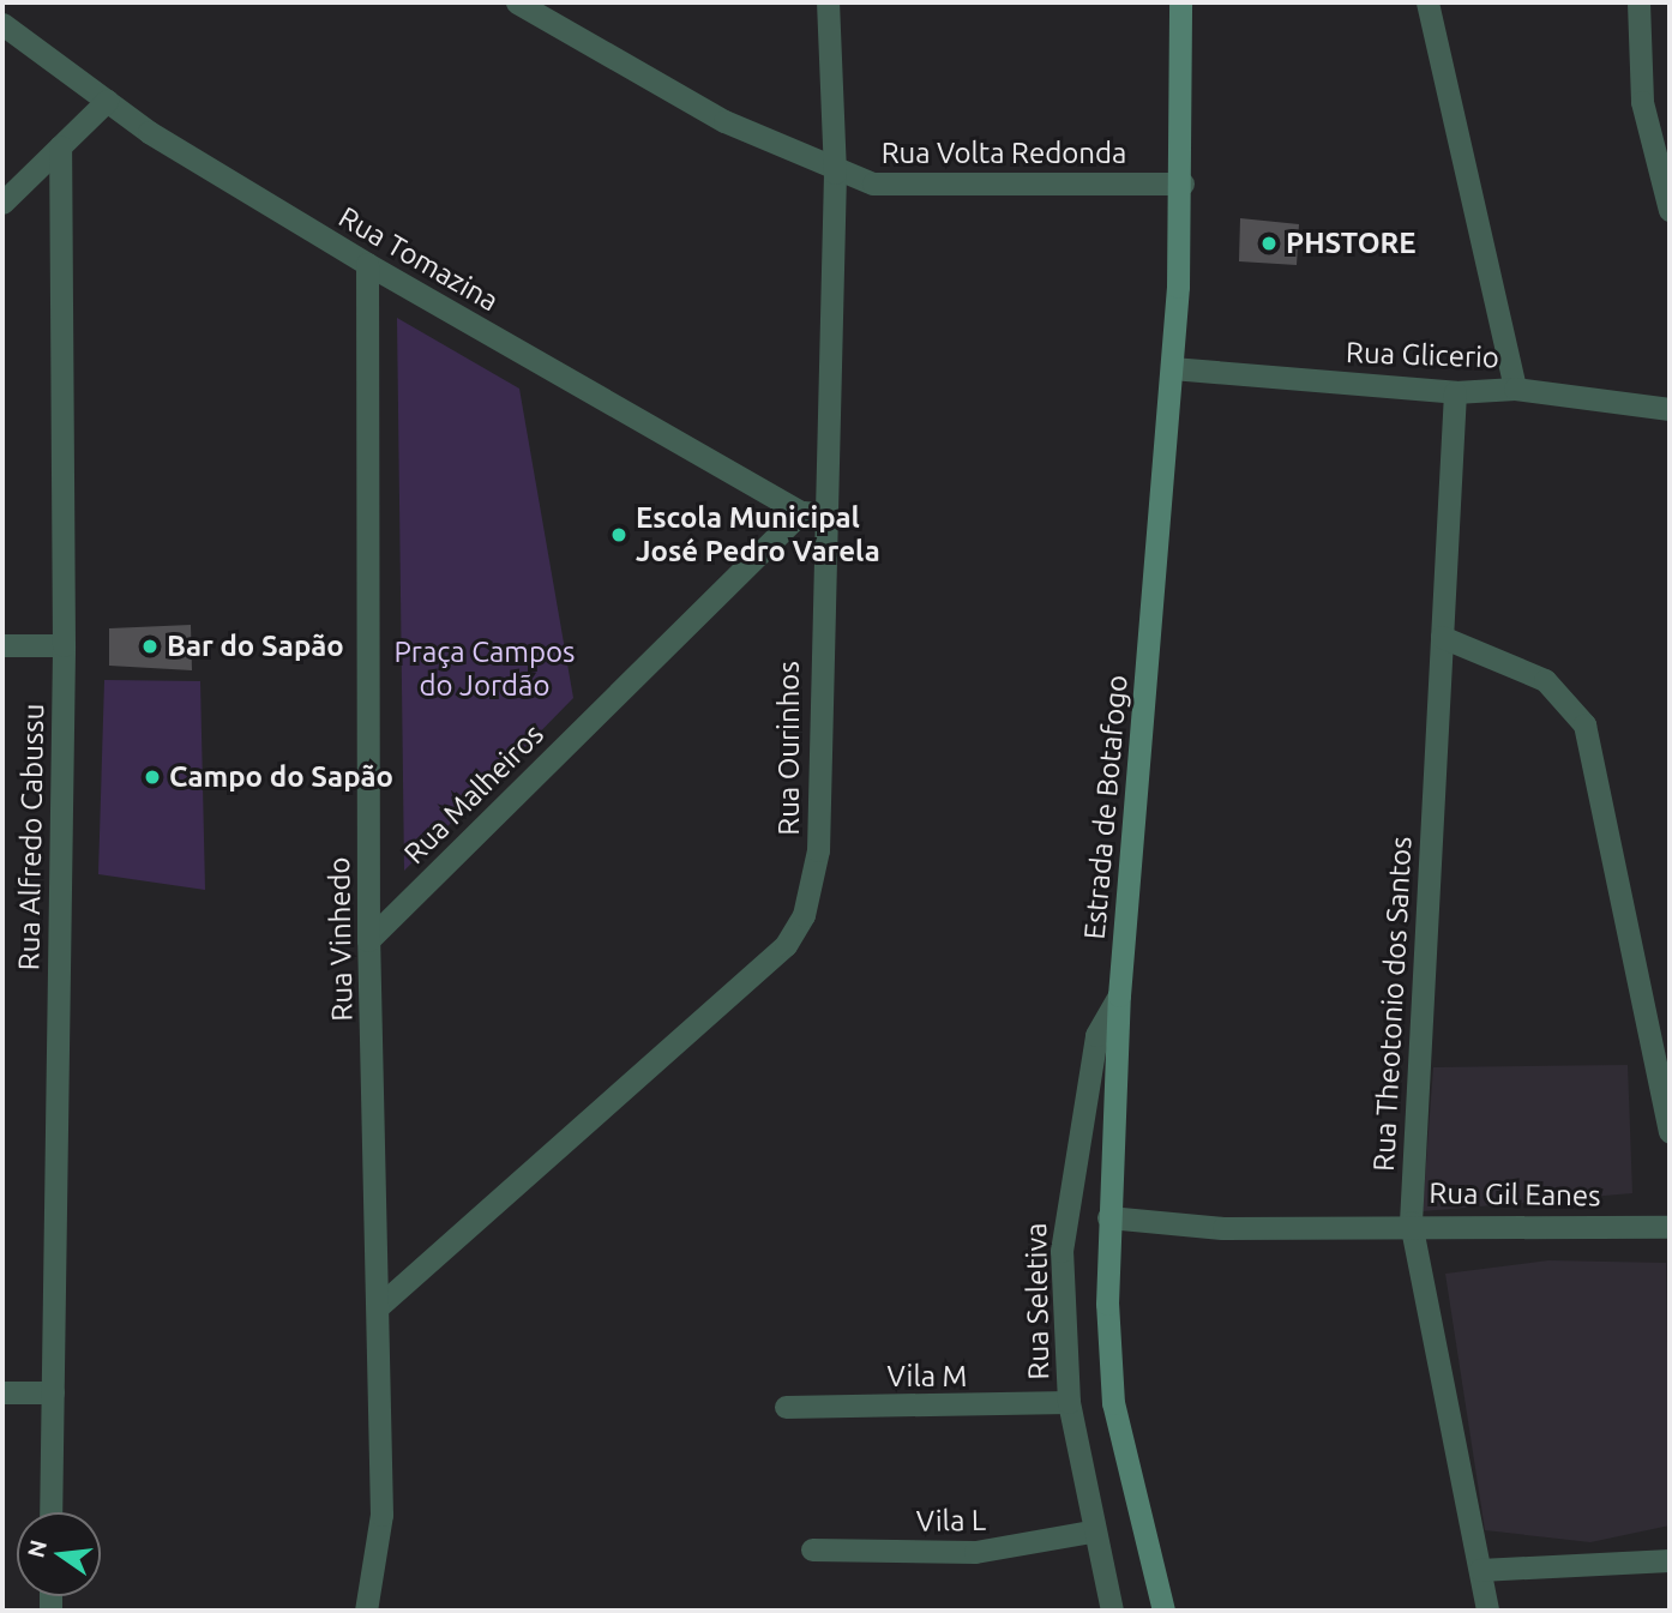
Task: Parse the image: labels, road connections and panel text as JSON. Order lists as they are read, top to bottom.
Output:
{
  "streets": {
    "main road": ["Estrada de Botafogo"],
    "street": [
      "Rua Volta Redonda",
      "Rua Tomazina",
      "Rua Glicerio",
      "Rua Ourinhos",
      "Rua Malheiros",
      "Rua Alfredo Cabussu",
      "Rua Vinhedo",
      "Rua Theotonio dos Santos",
      "Rua Gil Eanes",
      "Rua Seletiva",
      "Vila M",
      "Vila L"
    ]
  },
  "crossings": [
    ["Rua Volta Redonda", "Rua Ourinhos"],
    ["Rua Volta Redonda", "Estrada de Botafogo"],
    ["Rua Tomazina", "Rua Ourinhos"],
    ["Rua Tomazina", "Rua Malheiros"],
    ["Rua Tomazina", "Rua Vinhedo"],
    ["Rua Glicerio", "Estrada de Botafogo"],
    ["Rua Glicerio", "Rua Theotonio dos Santos"],
    ["Rua Ourinhos", "Rua Malheiros"],
    ["Rua Ourinhos", "Rua Vinhedo"],
    ["Rua Malheiros", "Rua Vinhedo"],
    ["Estrada de Botafogo", "Rua Gil Eanes"],
    ["Estrada de Botafogo", "Rua Seletiva"],
    ["Rua Theotonio dos Santos", "Rua Gil Eanes"],
    ["Rua Seletiva", "Vila M"],
    ["Rua Seletiva", "Vila L"]
  ],
  "parks": ["Praça Campos do Jordão"],
  "places": [
    "PHSTORE",
    "Escola Municipal José Pedro Varela",
    "Bar do Sapão",
    "Campo do Sapão"
  ],
  "north": "left"
}
